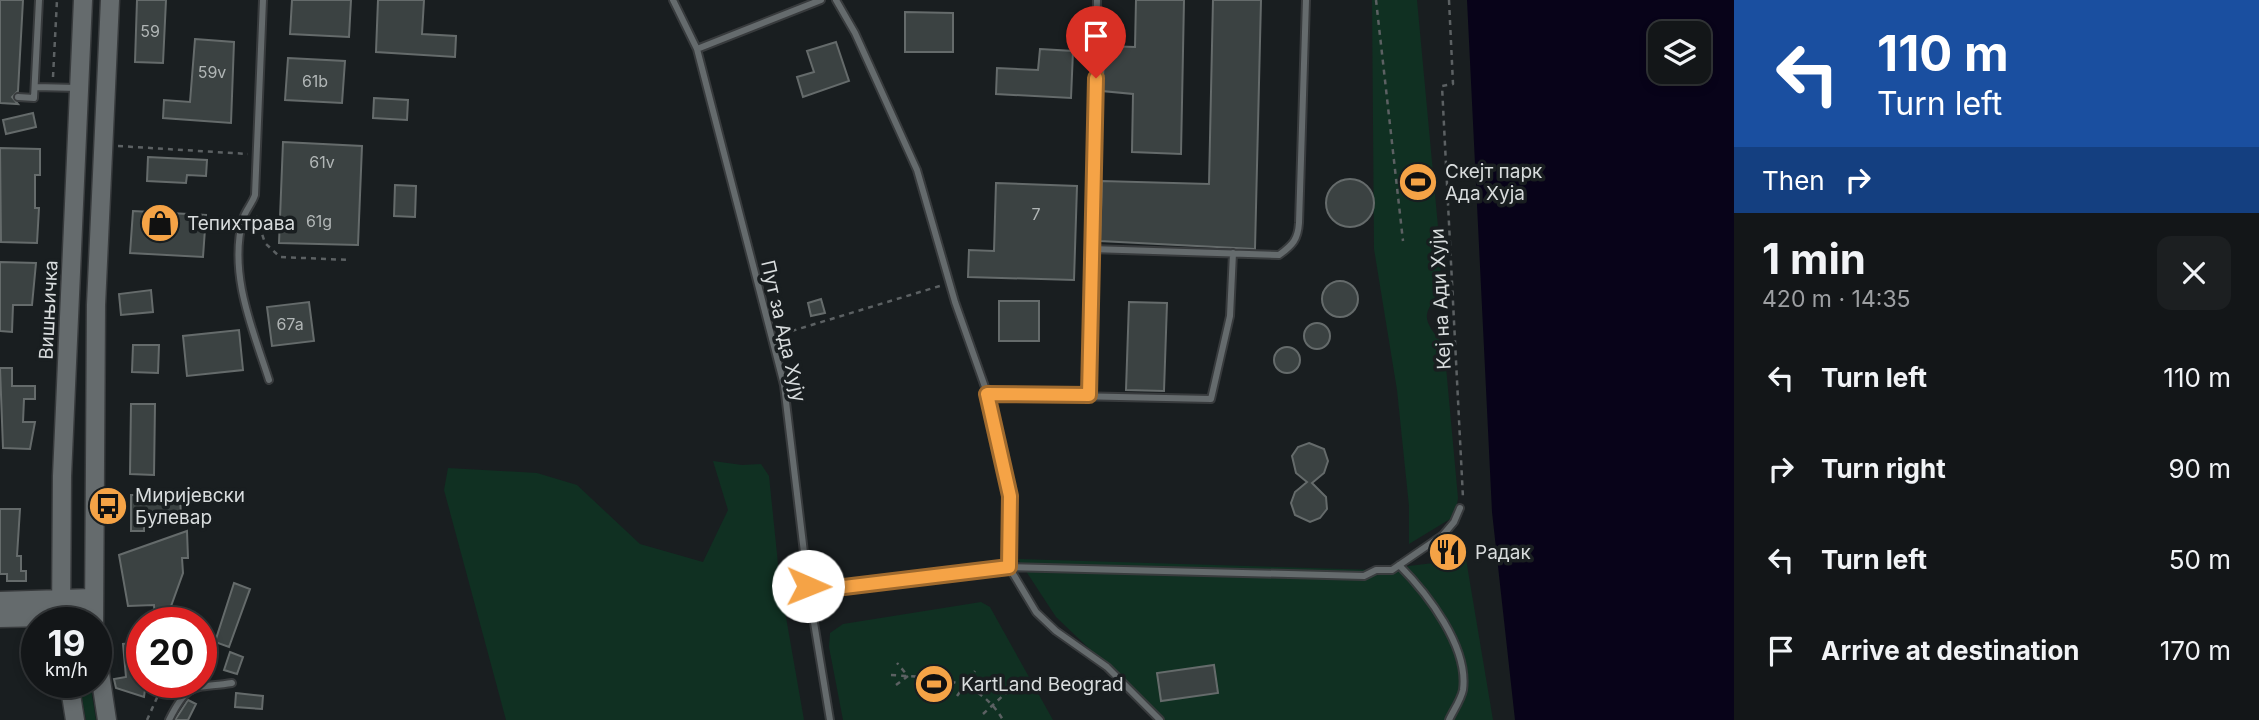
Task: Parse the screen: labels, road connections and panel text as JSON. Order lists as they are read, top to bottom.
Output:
{
  "streets": {
    "main road": ["Вишњичка"],
    "lane": ["Пут за Ада Хују"],
    "path": ["Кеј на Ади Хуји"]
  },
  "places": {
    "sports": ["Скејт парк Ада Хуја", "KartLand Beograd"],
    "shop": ["Тепихтрава"],
    "bus stop": ["Миријевски Булевар"],
    "restaurant": ["Радак"]
  },
  "house_numbers": [
    "59",
    "59v",
    "61b",
    "61v",
    "7",
    "61g",
    "67a"
  ],
  "page": {
    "turn": ["110 m", "Turn left"],
    "then": "Then",
    "heading": ["1 min", "420 m · 14:35"],
    "list": [
      {
        "name": "Turn left",
        "value": "110 m"
      },
      {
        "name": "Turn right",
        "value": "90 m"
      },
      {
        "name": "Turn left",
        "value": "50 m"
      },
      {
        "name": "Arrive at destination",
        "value": "170 m"
      }
    ],
    "speed": "19 km/h",
    "limit": "20"
  }
}
